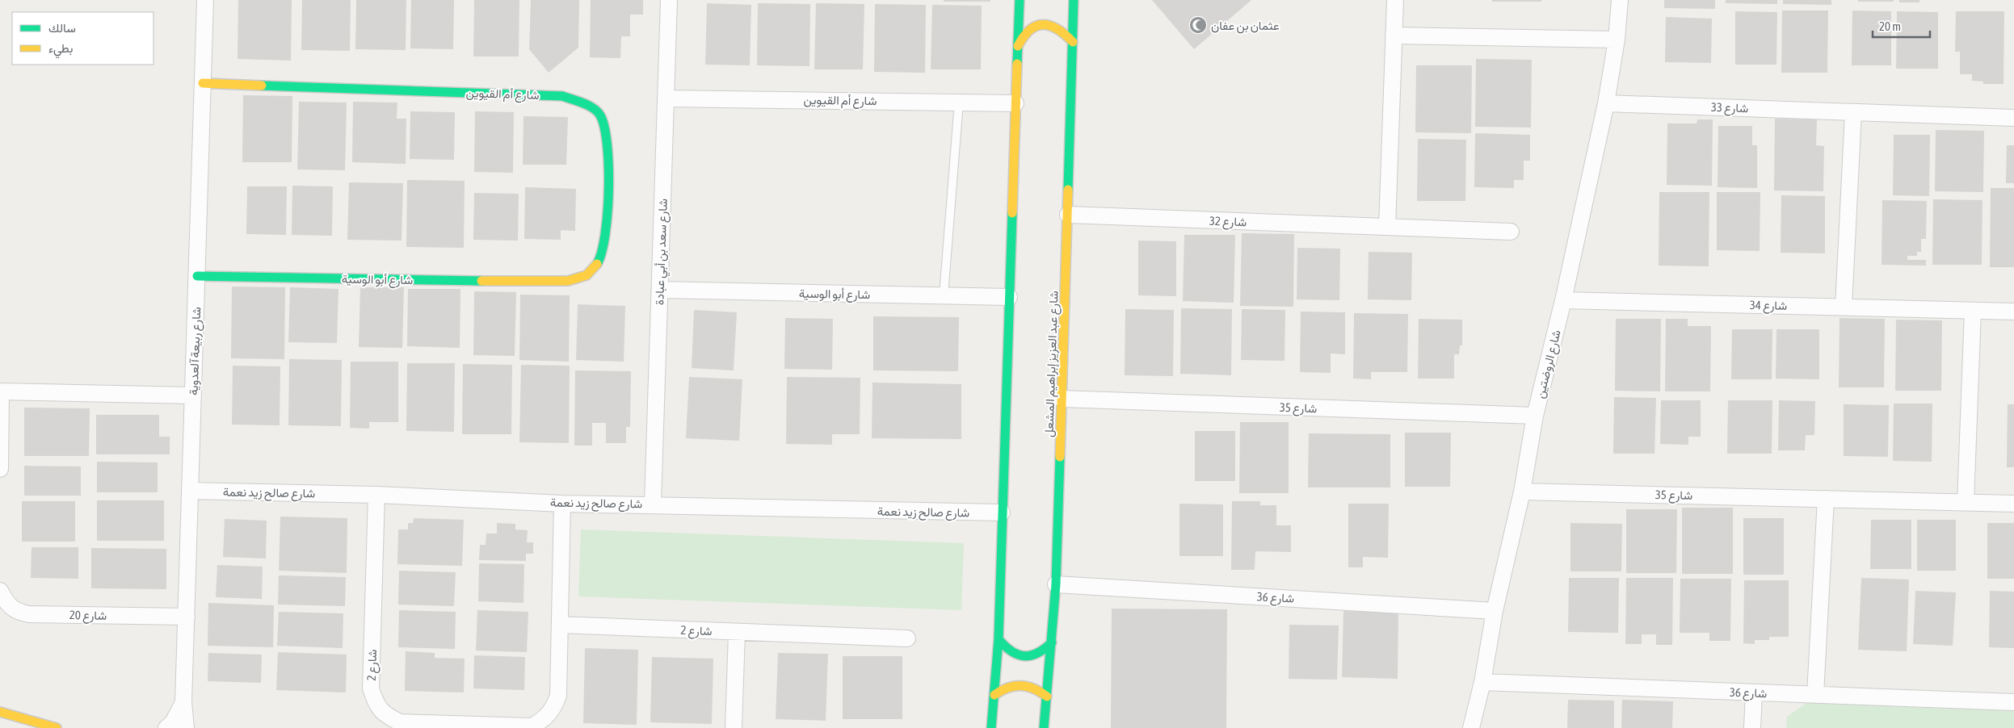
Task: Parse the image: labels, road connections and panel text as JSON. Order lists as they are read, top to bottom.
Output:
{
  "streets": {
    "main road": ["شارع أم القيوين", "شارع أبو الوسية", "شارع عبد العزيز إبراهيم المشعل"],
    "street": [
      "شارع 33",
      "شارع 32",
      "شارع سعد بن أبي عبادة",
      "شارع 34",
      "شارع ربيعة آلعدوية",
      "شارع الروضتين",
      "شارع 35",
      "شارع صالح زيد نعمة",
      "شارع 36",
      "شارع 20",
      "شارع 2"
    ]
  },
  "crossings": [
    ["شارع أم القيوين", "شارع سعد بن أبي عبادة"],
    ["شارع أم القيوين", "شارع أبو الوسية"],
    ["شارع أم القيوين", "شارع ربيعة آلعدوية"],
    ["شارع 33", "شارع الروضتين"],
    ["شارع 32", "شارع عبد العزيز إبراهيم المشعل"],
    ["شارع سعد بن أبي عبادة", "شارع أبو الوسية"],
    ["شارع سعد بن أبي عبادة", "شارع صالح زيد نعمة"],
    ["شارع أبو الوسية", "شارع ربيعة آلعدوية"],
    ["شارع 34", "شارع الروضتين"],
    ["شارع ربيعة آلعدوية", "شارع صالح زيد نعمة"],
    ["شارع ربيعة آلعدوية", "شارع 20"],
    ["شارع عبد العزيز إبراهيم المشعل", "شارع 35"],
    ["شارع عبد العزيز إبراهيم المشعل", "شارع 36"],
    ["شارع الروضتين", "شارع 35"],
    ["شارع الروضتين", "شارع 36"],
    ["شارع صالح زيد نعمة", "شارع 2"]
  ],
  "places": {
    "mosque": ["عثمان بن عفان"]
  },
  "legend": ["سالك", "بطيء"],
  "scale_bar": "20 m"
}
